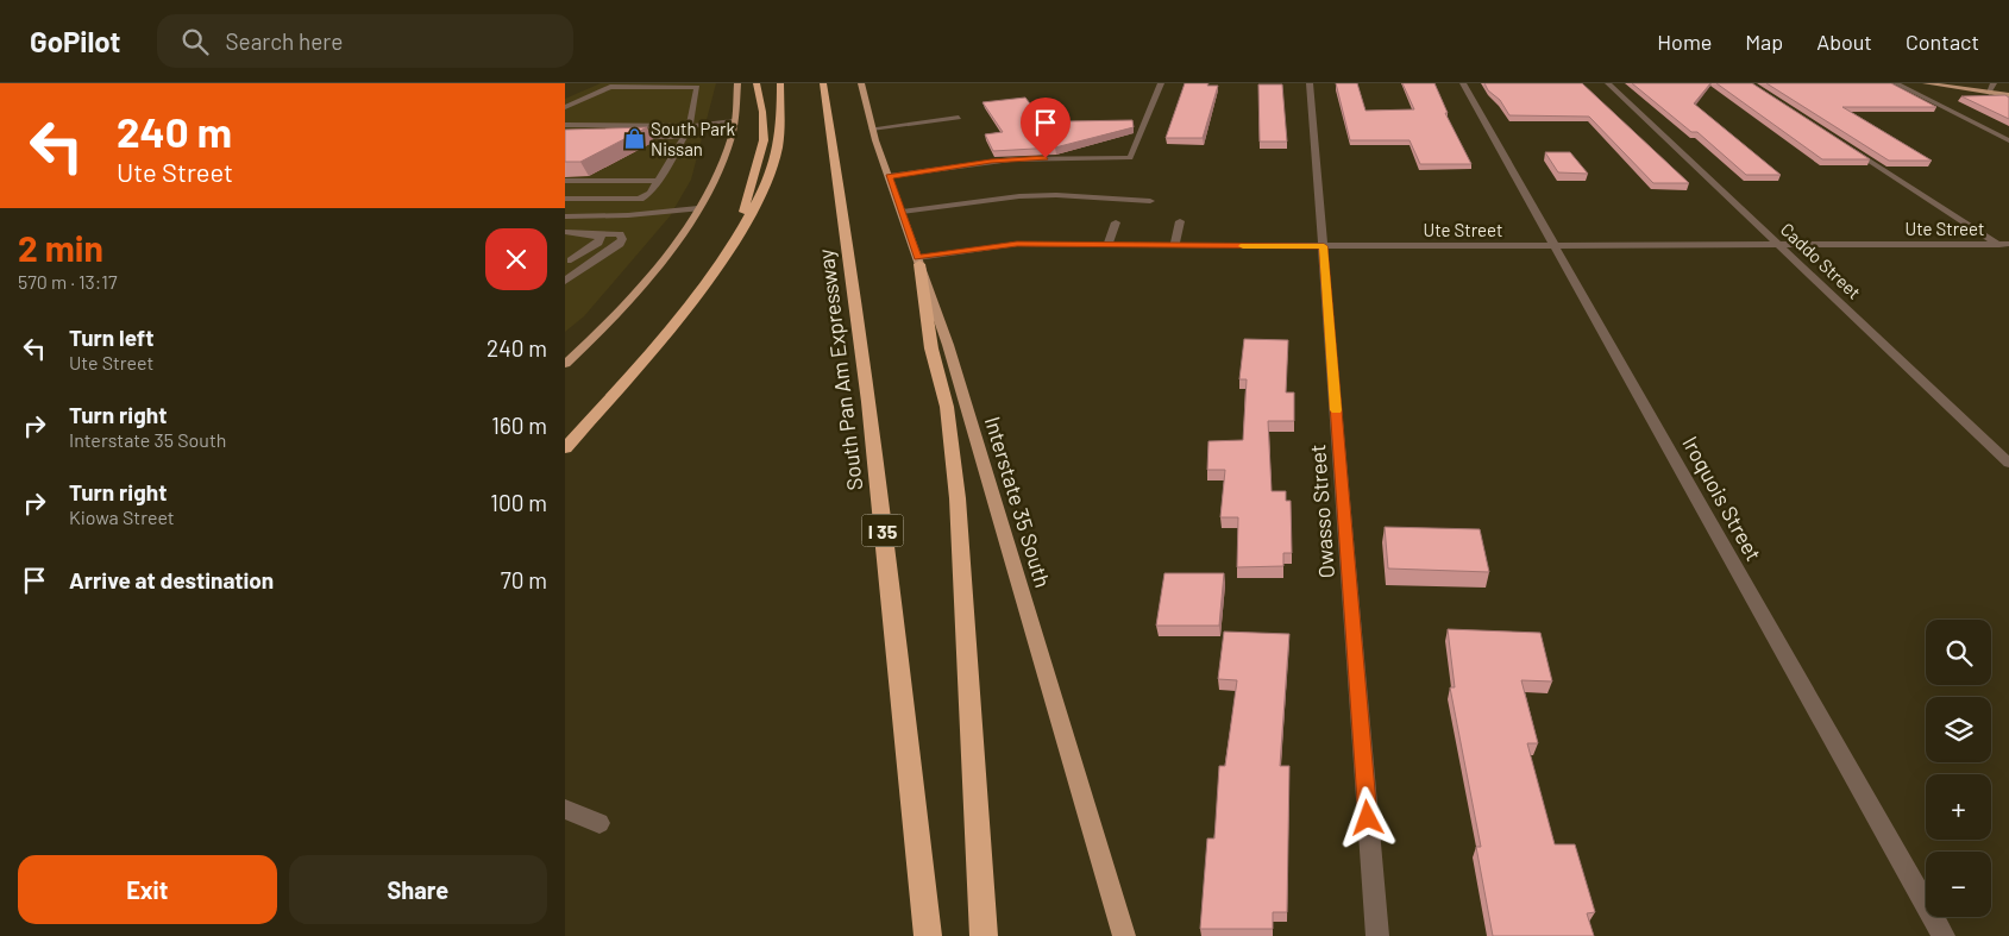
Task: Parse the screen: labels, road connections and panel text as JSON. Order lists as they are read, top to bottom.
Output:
{
  "streets": {
    "highway": ["South Pan Am Expressway", "I 35"],
    "main road": ["Interstate 35 South"],
    "street": [
      "Ute Street",
      "Caddo Street",
      "Iroquois Street",
      "Owasso Street"
    ]
  },
  "crossings": [
    ["Ute Street", "Caddo Street"],
    ["Ute Street", "Iroquois Street"],
    ["Ute Street", "Interstate 35 South"],
    ["Ute Street", "Owasso Street"]
  ],
  "places": {
    "shop": ["South Park Nissan"]
  },
  "page": {
    "header": "GoPilot",
    "search": "Search here",
    "nav": [
      "Home",
      "Map",
      "About",
      "Contact"
    ],
    "turn": ["240 m", "Ute Street"],
    "heading": ["2 min", "570 m · 13:17"],
    "list": [
      {
        "name": "Turn left",
        "note": "Ute Street",
        "value": "240 m"
      },
      {
        "name": "Turn right",
        "note": "Interstate 35 South",
        "value": "160 m"
      },
      {
        "name": "Turn right",
        "note": "Kiowa Street",
        "value": "100 m"
      },
      {
        "name": "Arrive at destination",
        "value": "70 m"
      }
    ],
    "map_buttons": ["+", "−"],
    "buttons": ["Exit", "Share"]
  }
}
